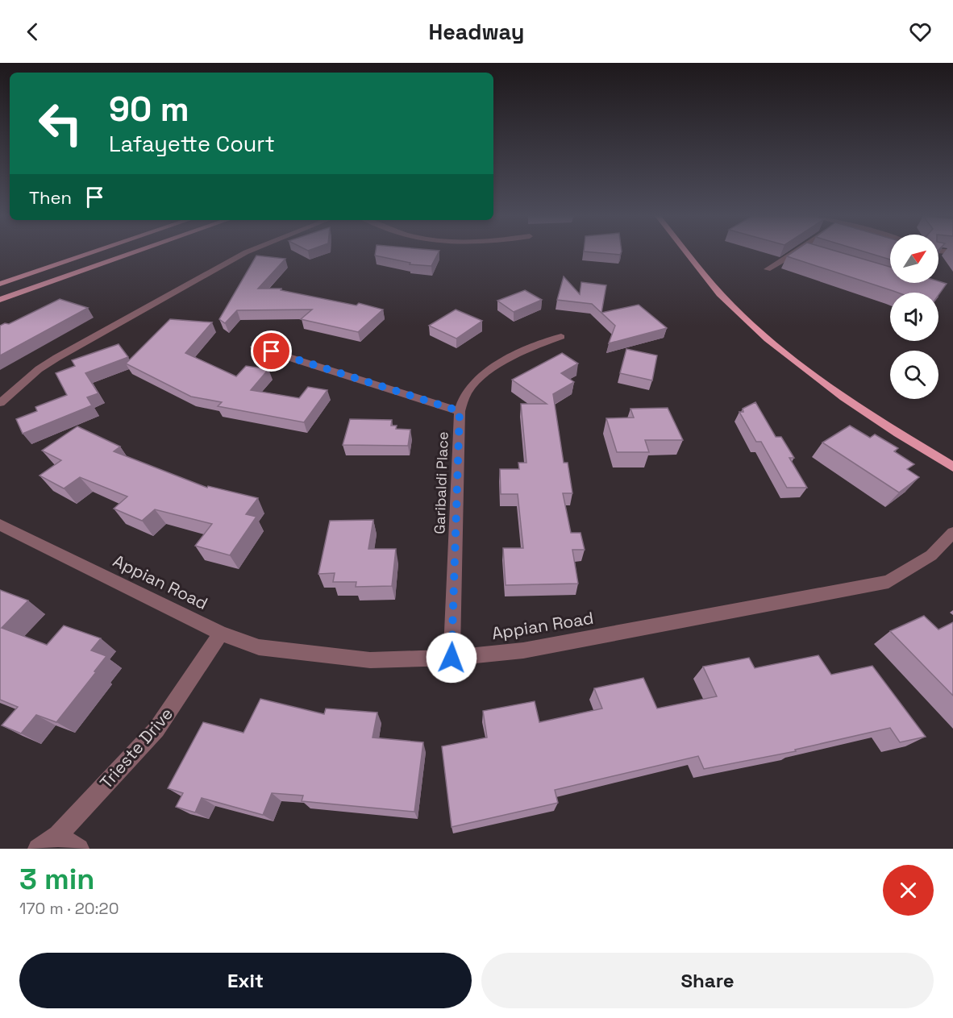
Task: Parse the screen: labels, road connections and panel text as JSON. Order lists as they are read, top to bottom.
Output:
{
  "streets": {
    "street": ["Garibaldi Place", "Appian Road", "Trieste Drive"]
  },
  "crossings": [
    ["Garibaldi Place", "Appian Road"],
    ["Appian Road", "Trieste Drive"]
  ],
  "north": "top right",
  "page": {
    "header": "Headway",
    "turn": ["90 m", "Lafayette Court"],
    "then": "Then",
    "heading": ["3 min", "170 m · 20:20"],
    "buttons": ["Exit", "Share"]
  }
}
